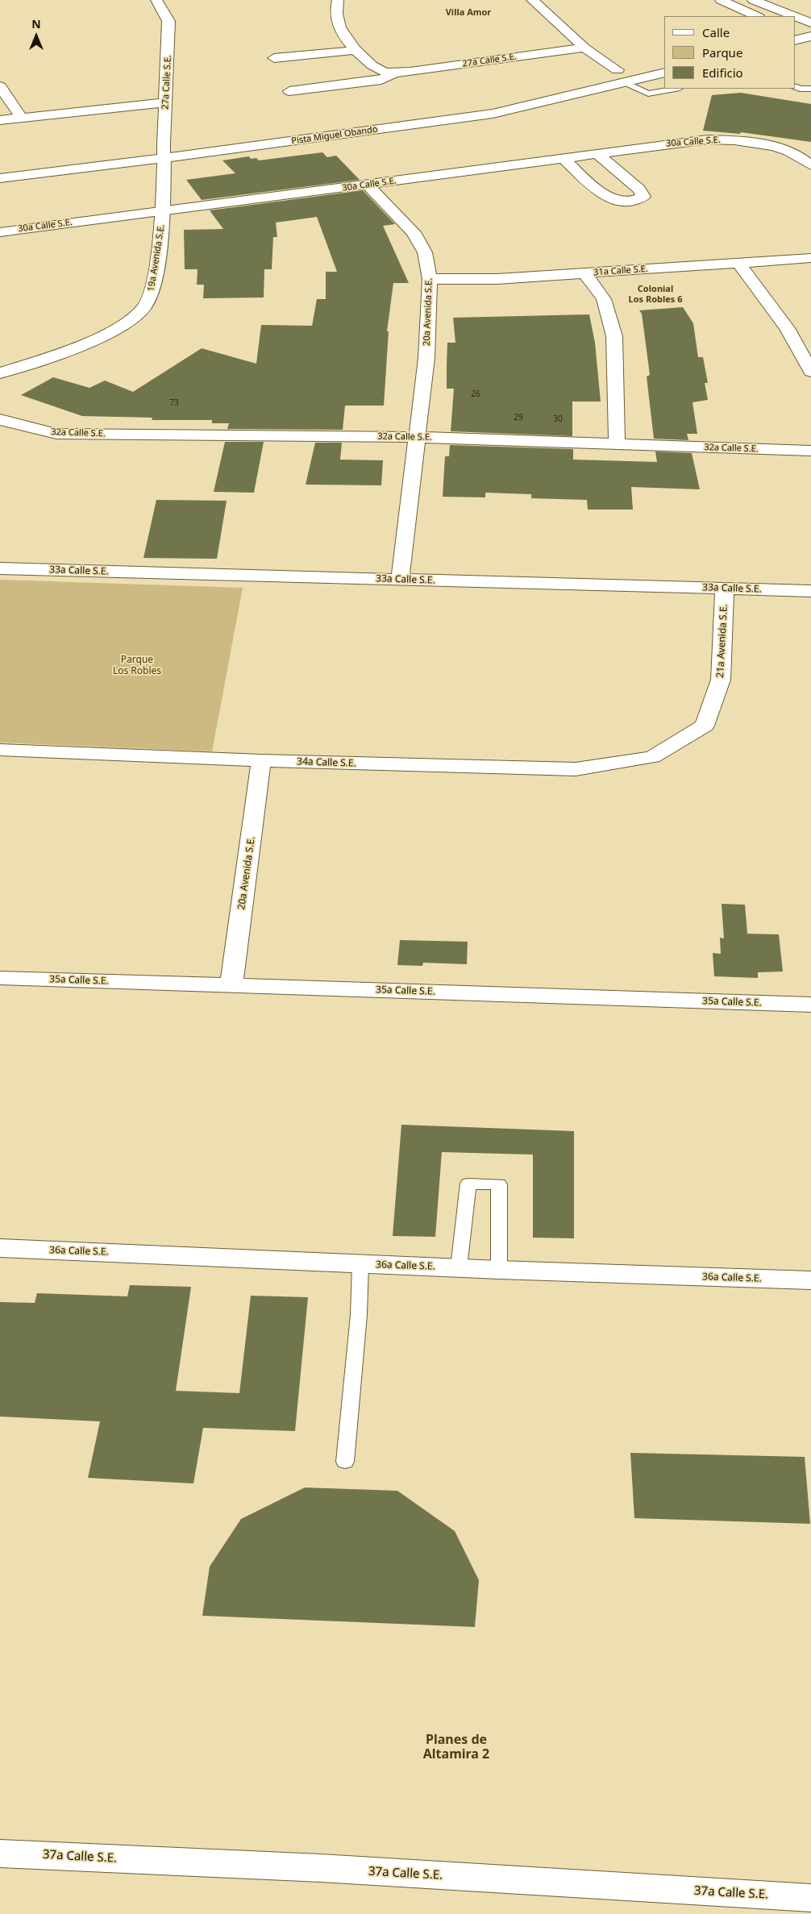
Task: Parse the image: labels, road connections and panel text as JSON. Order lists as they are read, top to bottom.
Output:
{
  "streets": {
    "street": [
      "27a Calle S.E.",
      "Pista Miguel Obando",
      "30a Calle S.E.",
      "19a Avenida S.E.",
      "31a Calle S.E.",
      "20a Avenida S.E.",
      "32a Calle S.E.",
      "33a Calle S.E.",
      "21a Avenida S.E.",
      "34a Calle S.E.",
      "35a Calle S.E.",
      "36a Calle S.E.",
      "37a Calle S.E."
    ]
  },
  "crossings": [
    ["27a Calle S.E.", "Pista Miguel Obando"],
    ["27a Calle S.E.", "19a Avenida S.E."],
    ["Pista Miguel Obando", "19a Avenida S.E."],
    ["30a Calle S.E.", "19a Avenida S.E."],
    ["30a Calle S.E.", "20a Avenida S.E."],
    ["31a Calle S.E.", "20a Avenida S.E."],
    ["20a Avenida S.E.", "32a Calle S.E."],
    ["20a Avenida S.E.", "33a Calle S.E."],
    ["20a Avenida S.E.", "34a Calle S.E."],
    ["20a Avenida S.E.", "35a Calle S.E."],
    ["33a Calle S.E.", "21a Avenida S.E."],
    ["21a Avenida S.E.", "34a Calle S.E."]
  ],
  "districts": ["Villa Amor", "Colonial Los Robles 6", "Planes de Altamira 2"],
  "parks": ["Parque Los Robles"],
  "house_numbers": [
    "26",
    "73",
    "29",
    "30"
  ],
  "legend": ["Calle", "Parque", "Edificio"],
  "north": "top"
}
